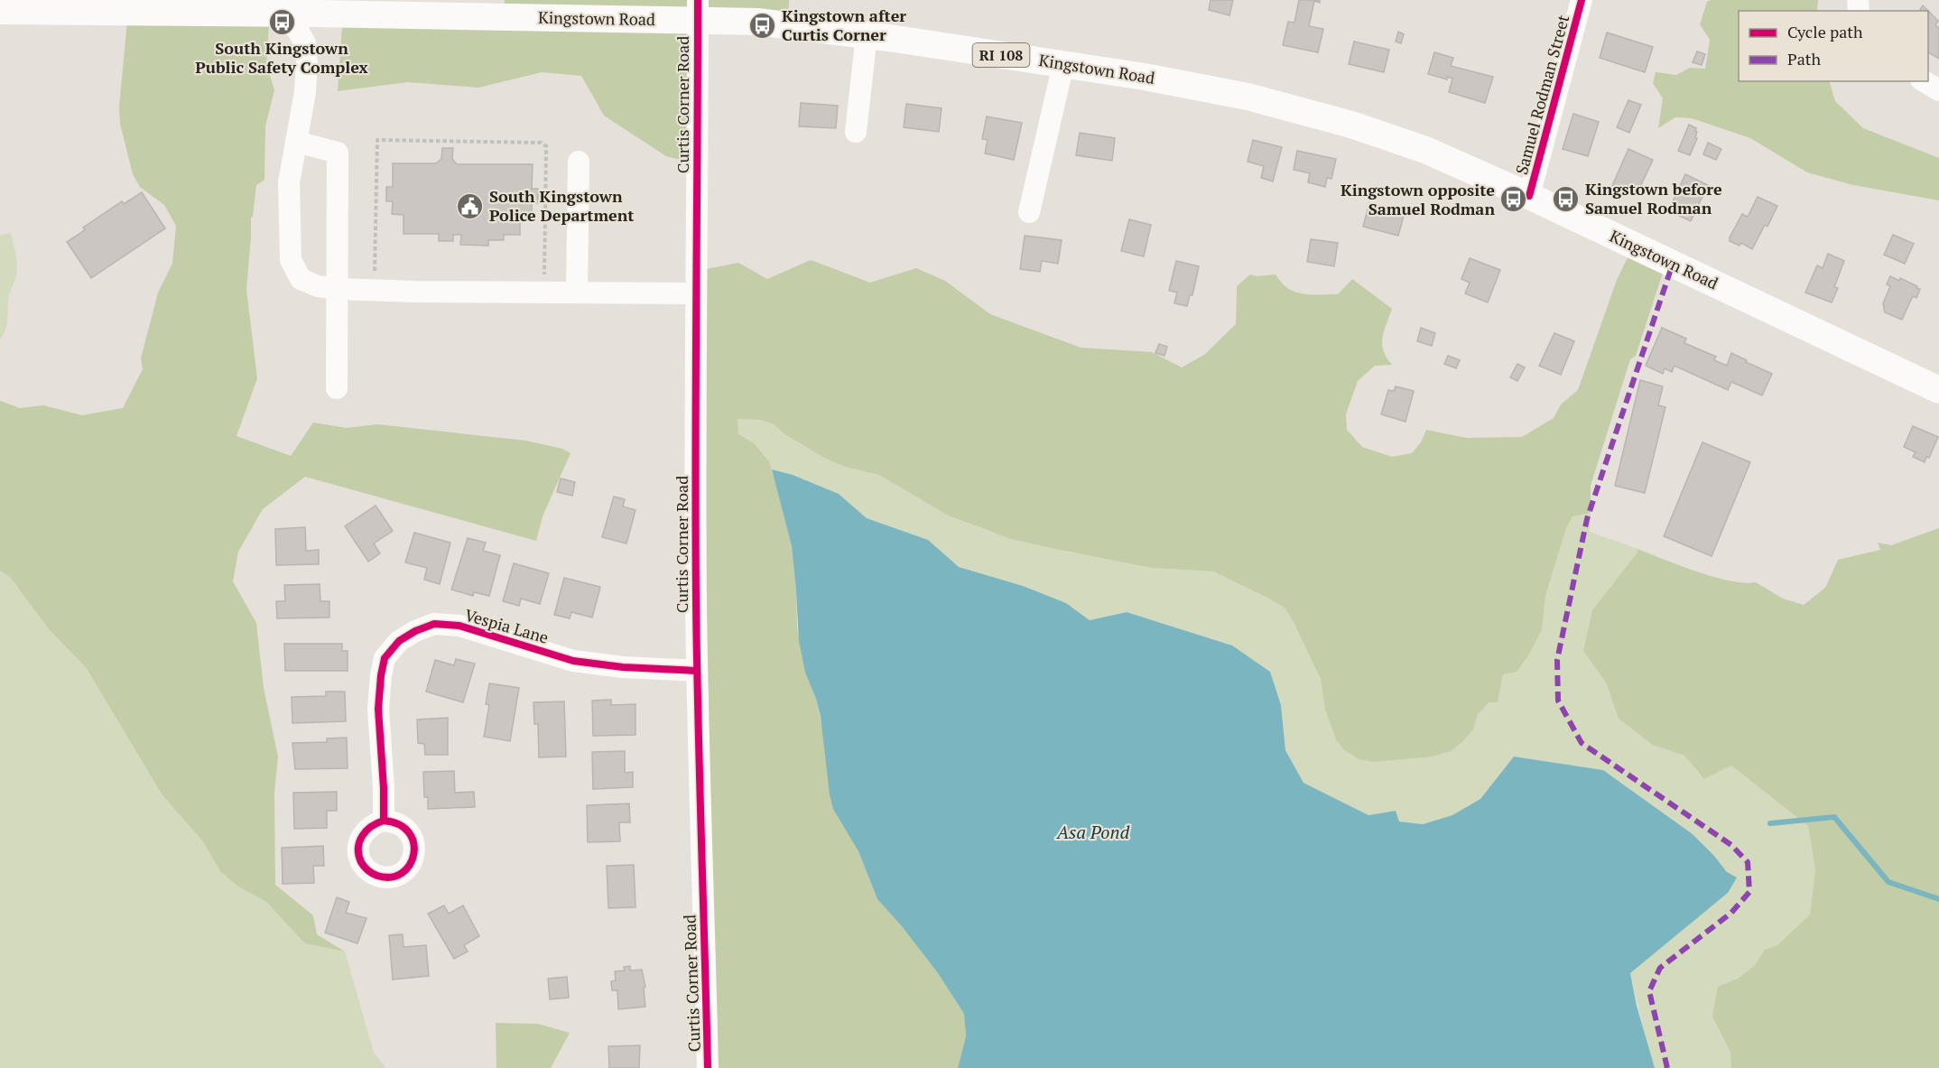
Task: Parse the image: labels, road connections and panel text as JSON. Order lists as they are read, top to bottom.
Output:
{
  "streets": {
    "main road": ["Kingstown Road", "RI 108"],
    "street": ["Samuel Rodman Street", "Curtis Corner Road", "Vespia Lane"]
  },
  "crossings": [
    ["Kingstown Road", "Samuel Rodman Street"],
    ["Kingstown Road", "Curtis Corner Road"],
    ["Curtis Corner Road", "Vespia Lane"]
  ],
  "water": ["Asa Pond"],
  "places": {
    "bus stop": [
      "South Kingstown Public Safety Complex",
      "Kingstown after Curtis Corner",
      "Kingstown before Samuel Rodman",
      "Kingstown opposite Samuel Rodman"
    ],
    "public building": ["South Kingstown Police Department"]
  },
  "legend": ["Cycle path", "Path"]
}
